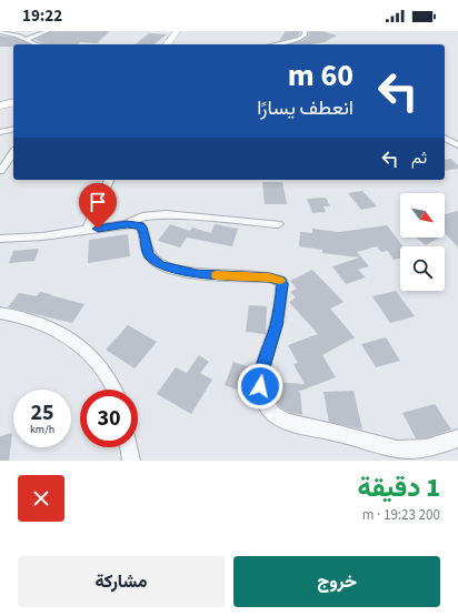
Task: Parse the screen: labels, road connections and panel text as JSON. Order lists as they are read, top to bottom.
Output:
{
  "north": "bottom right",
  "page": {
    "status": "19:22",
    "turn": ["60 m", "انعطف يسارًا"],
    "then": "ثم",
    "speed": "25 km/h",
    "limit": "30",
    "heading": ["1 دقيقة", "200 m · 19:23"],
    "buttons": ["خروج", "مشاركة"]
  }
}
